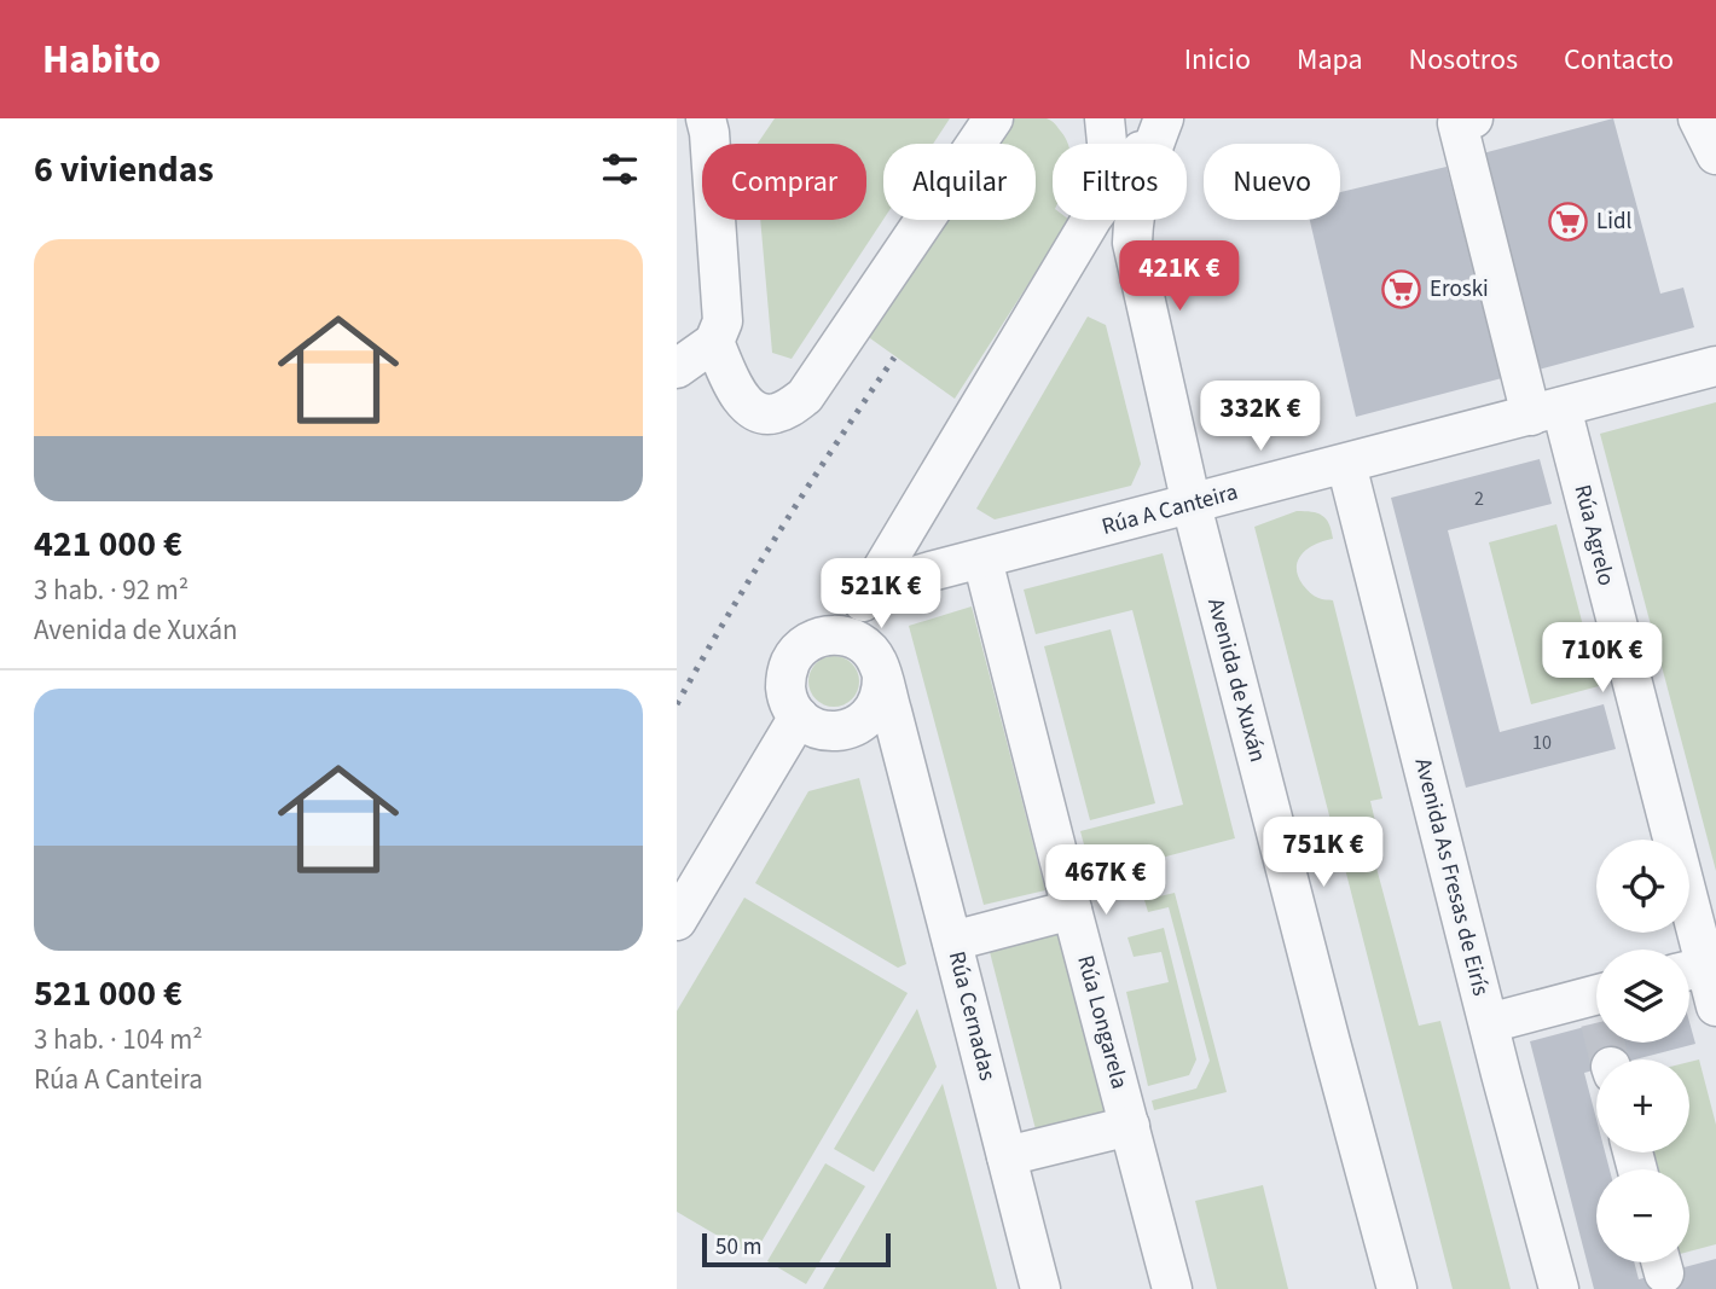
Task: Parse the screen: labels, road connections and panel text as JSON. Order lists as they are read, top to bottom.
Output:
{
  "streets": {
    "street": [
      "Rúa A Canteira",
      "Rúa Agrelo",
      "Avenida de Xuxán",
      "Avenida As Fresas de Eirís",
      "Rúa Cernadas",
      "Rúa Longarela"
    ]
  },
  "crossings": [
    ["Rúa A Canteira", "Rúa Agrelo"],
    ["Rúa A Canteira", "Avenida de Xuxán"],
    ["Rúa A Canteira", "Avenida As Fresas de Eirís"],
    ["Rúa A Canteira", "Rúa Longarela"]
  ],
  "places": {
    "supermarket": ["Lidl", "Eroski"]
  },
  "house_numbers": ["2", "10"],
  "scale_bar": "50 m",
  "page": {
    "header": "Habito",
    "nav": [
      "Inicio",
      "Mapa",
      "Nosotros",
      "Contacto"
    ],
    "heading": "6 viviendas",
    "chip": [
      "Comprar",
      "Alquilar",
      "Filtros",
      "Nuevo"
    ],
    "list": [
      {
        "name": "421 000 €",
        "note": "3 hab. · 92 m² · Avenida de Xuxán"
      },
      {
        "name": "521 000 €",
        "note": "3 hab. · 104 m² · Rúa A Canteira"
      }
    ],
    "price": [
      "421K €",
      "332K €",
      "521K €",
      "710K €",
      "751K €",
      "467K €"
    ],
    "map_buttons": ["+", "−"],
    "scale": "50 m"
  }
}
